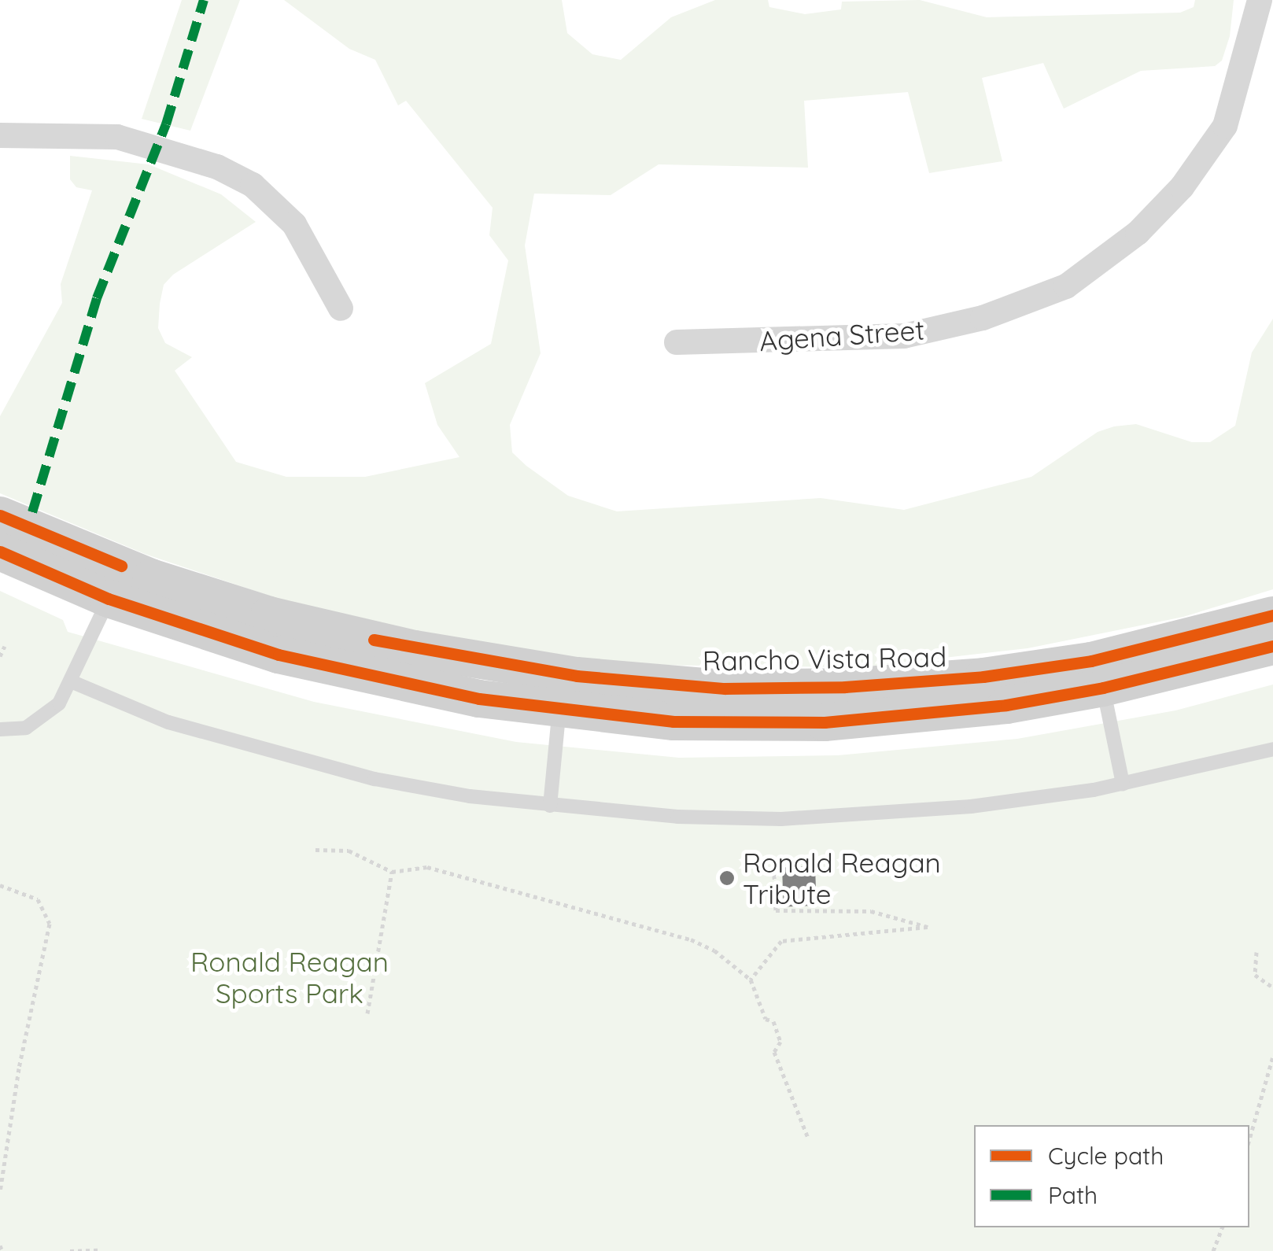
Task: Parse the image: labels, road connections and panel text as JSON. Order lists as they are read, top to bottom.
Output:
{
  "streets": {
    "main road": ["Rancho Vista Road"],
    "street": ["Agena Street"]
  },
  "parks": ["Ronald Reagan Sports Park"],
  "places": ["Ronald Reagan Tribute"],
  "legend": ["Cycle path", "Path"]
}
